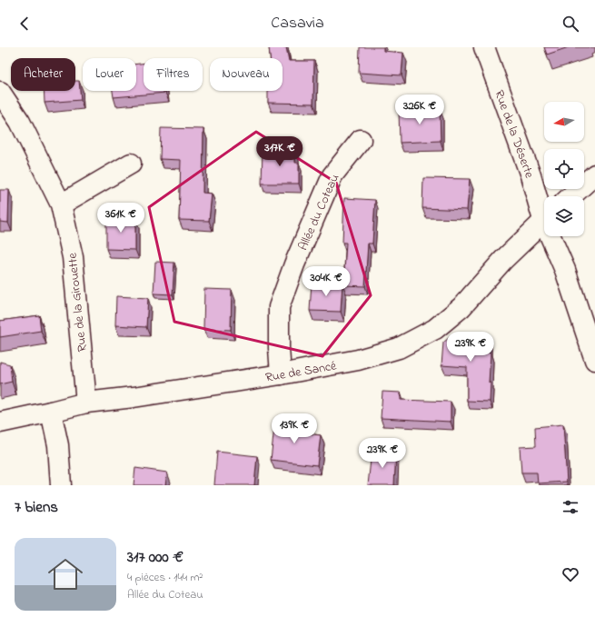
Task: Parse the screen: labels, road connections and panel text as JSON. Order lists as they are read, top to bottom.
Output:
{
  "streets": {
    "street": [
      "Rue de la Déserte",
      "Allée du Coteau",
      "Rue de la Girouette",
      "Rue de Sancé"
    ]
  },
  "crossings": [
    ["Allée du Coteau", "Rue de Sancé"],
    ["Rue de la Girouette", "Rue de Sancé"]
  ],
  "north": "left",
  "page": {
    "header": "Casavia",
    "chip": [
      "Acheter",
      "Louer",
      "Filtres",
      "Nouveau"
    ],
    "price": [
      "326K €",
      "317K €",
      "361K €",
      "304K €",
      "239K €",
      "139K €",
      "239K €"
    ],
    "heading": "7 biens",
    "list": [
      {
        "name": "317 000 €",
        "note": "4 pièces · 144 m² · Allée du Coteau"
      }
    ]
  }
}
